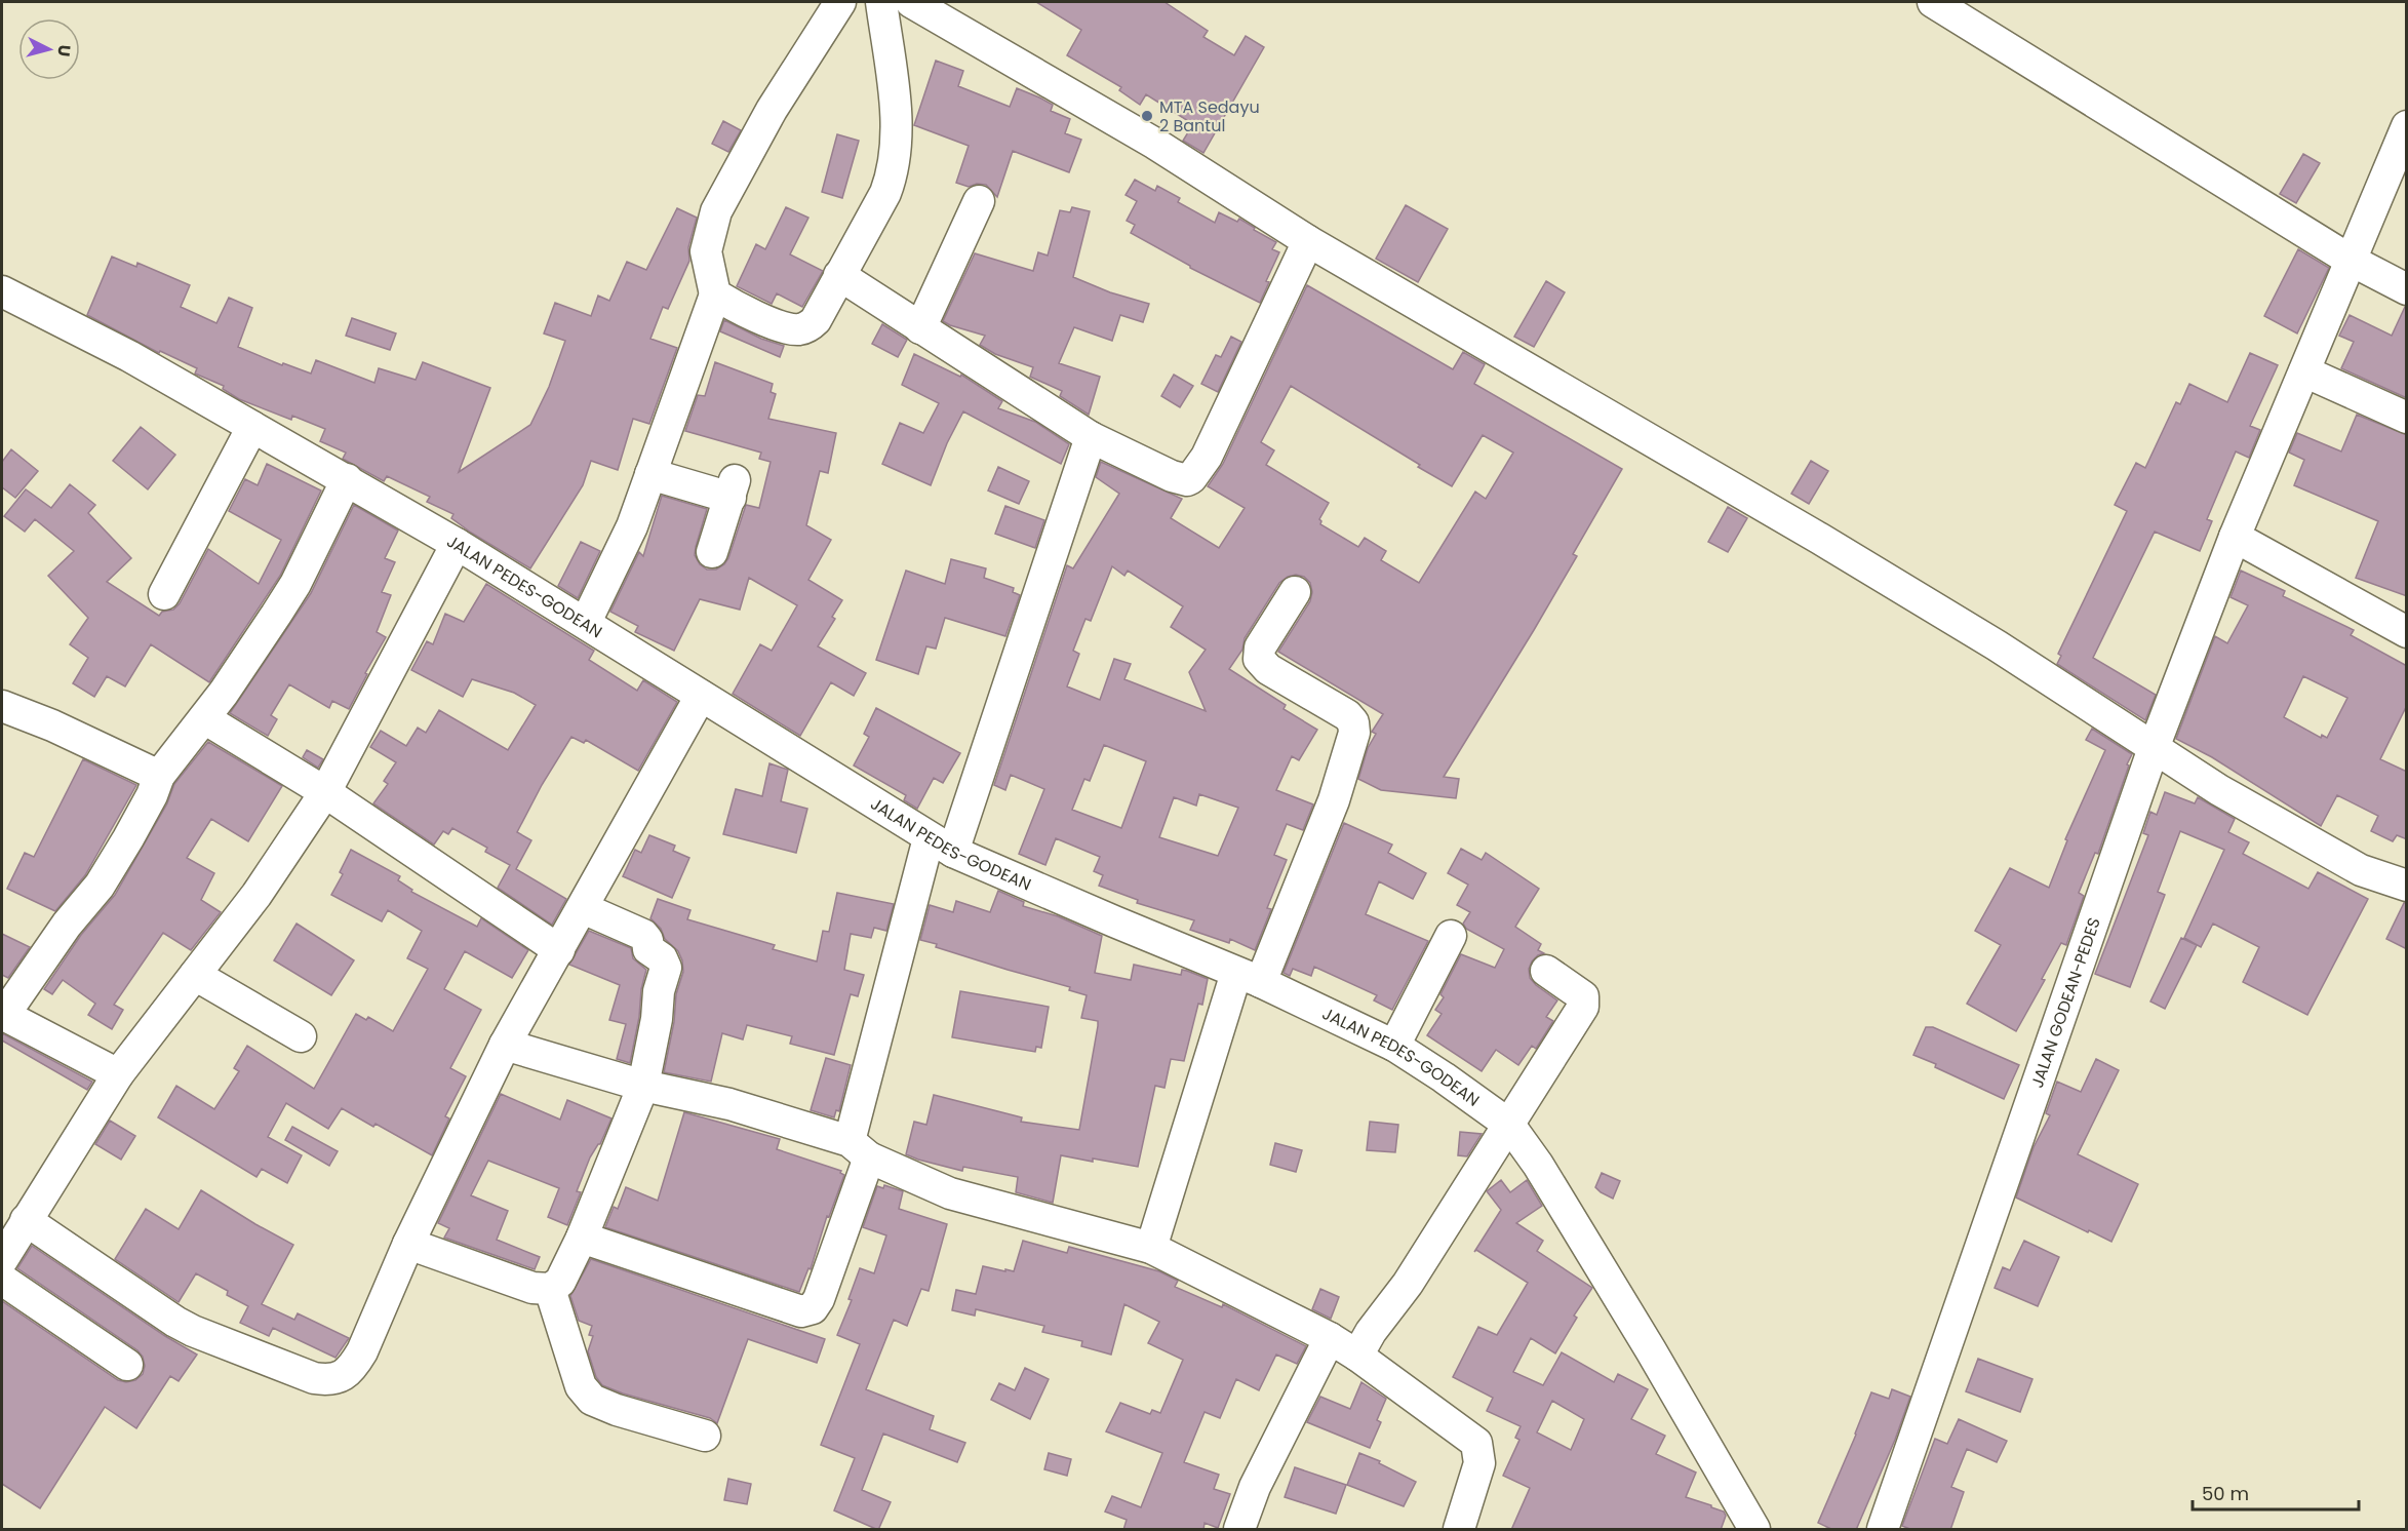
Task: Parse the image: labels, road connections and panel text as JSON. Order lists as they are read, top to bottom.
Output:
{
  "streets": {
    "street": ["JALAN PEDES-GODEAN", "JALAN GODEAN-PEDES"]
  },
  "places": ["MTA Sedayu 2 Bantul"],
  "scale_bar": "50 m",
  "north": "right"
}
